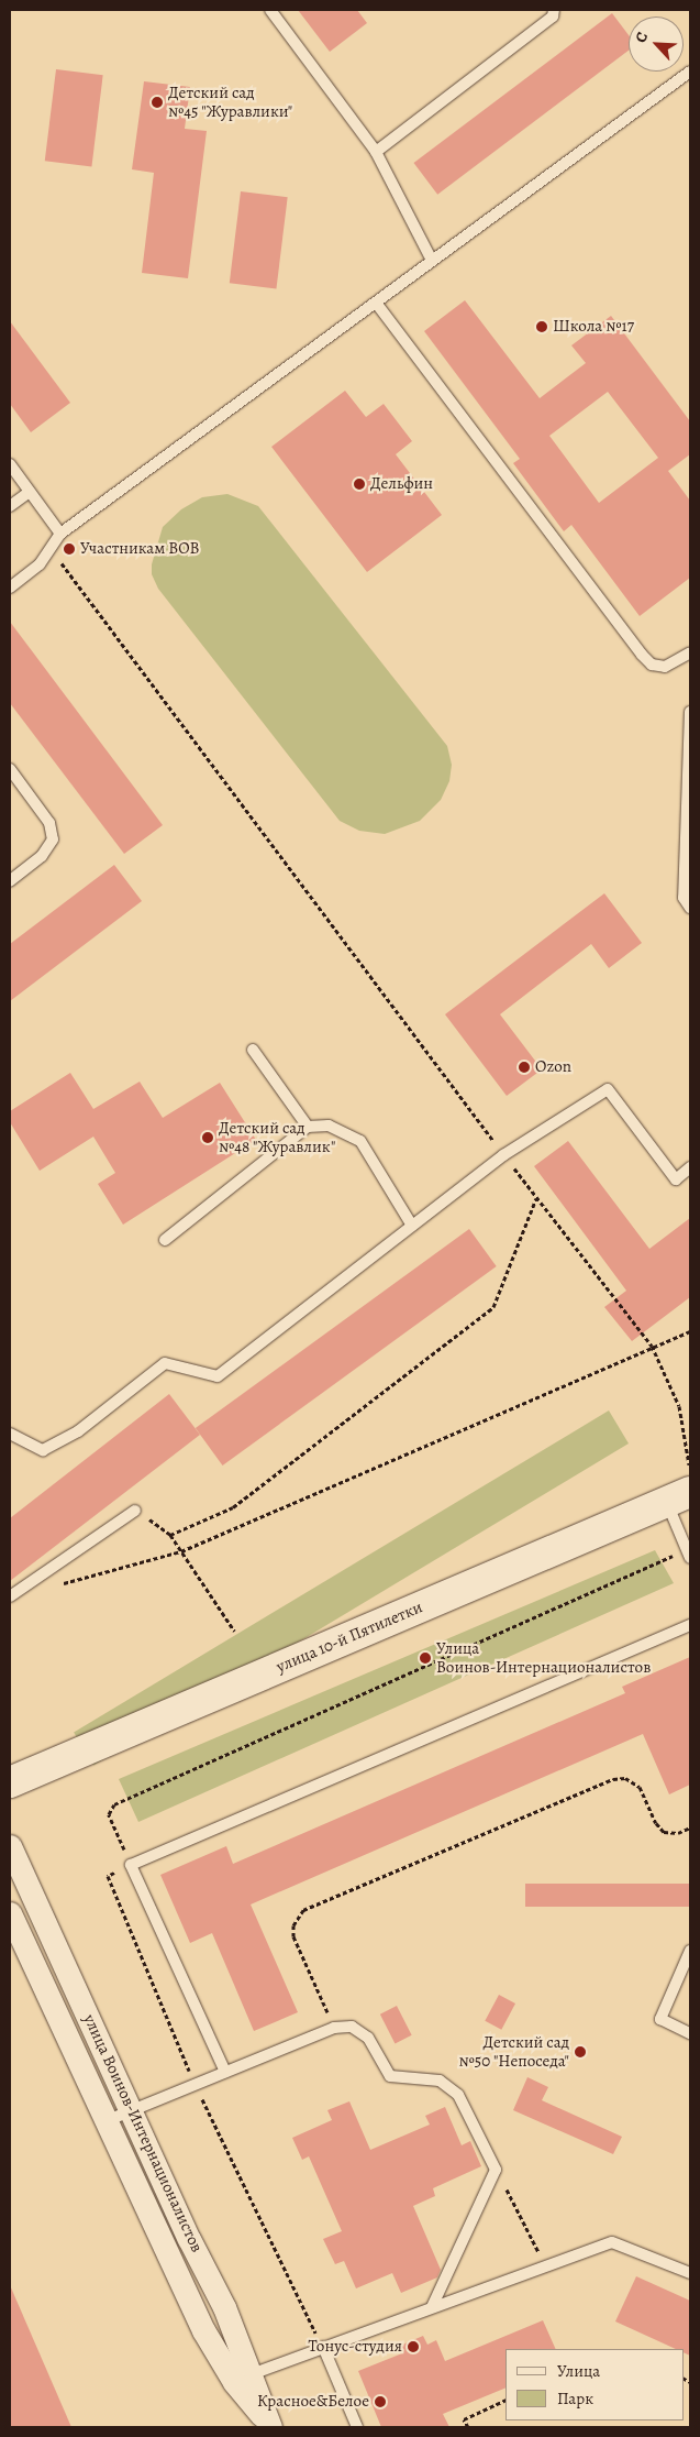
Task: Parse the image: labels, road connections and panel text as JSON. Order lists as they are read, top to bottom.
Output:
{
  "streets": {
    "main road": ["улица 10-й Пятилетки"],
    "street": ["улица Воинов-Интернационалистов"]
  },
  "places": [
    "Детский сад №45 \"Журавлики\"",
    "Школа №17",
    "Дельфин",
    "Участникам ВОВ",
    "Ozon",
    "Детский сад №48 \"Журавлик\"",
    "Улица Воинов-Интернационалистов",
    "Детский сад №50 \"Непоседа\"",
    "Тонус-студия",
    "Красное&Белое"
  ],
  "legend": ["Улица", "Парк"],
  "north": "top left"
}
